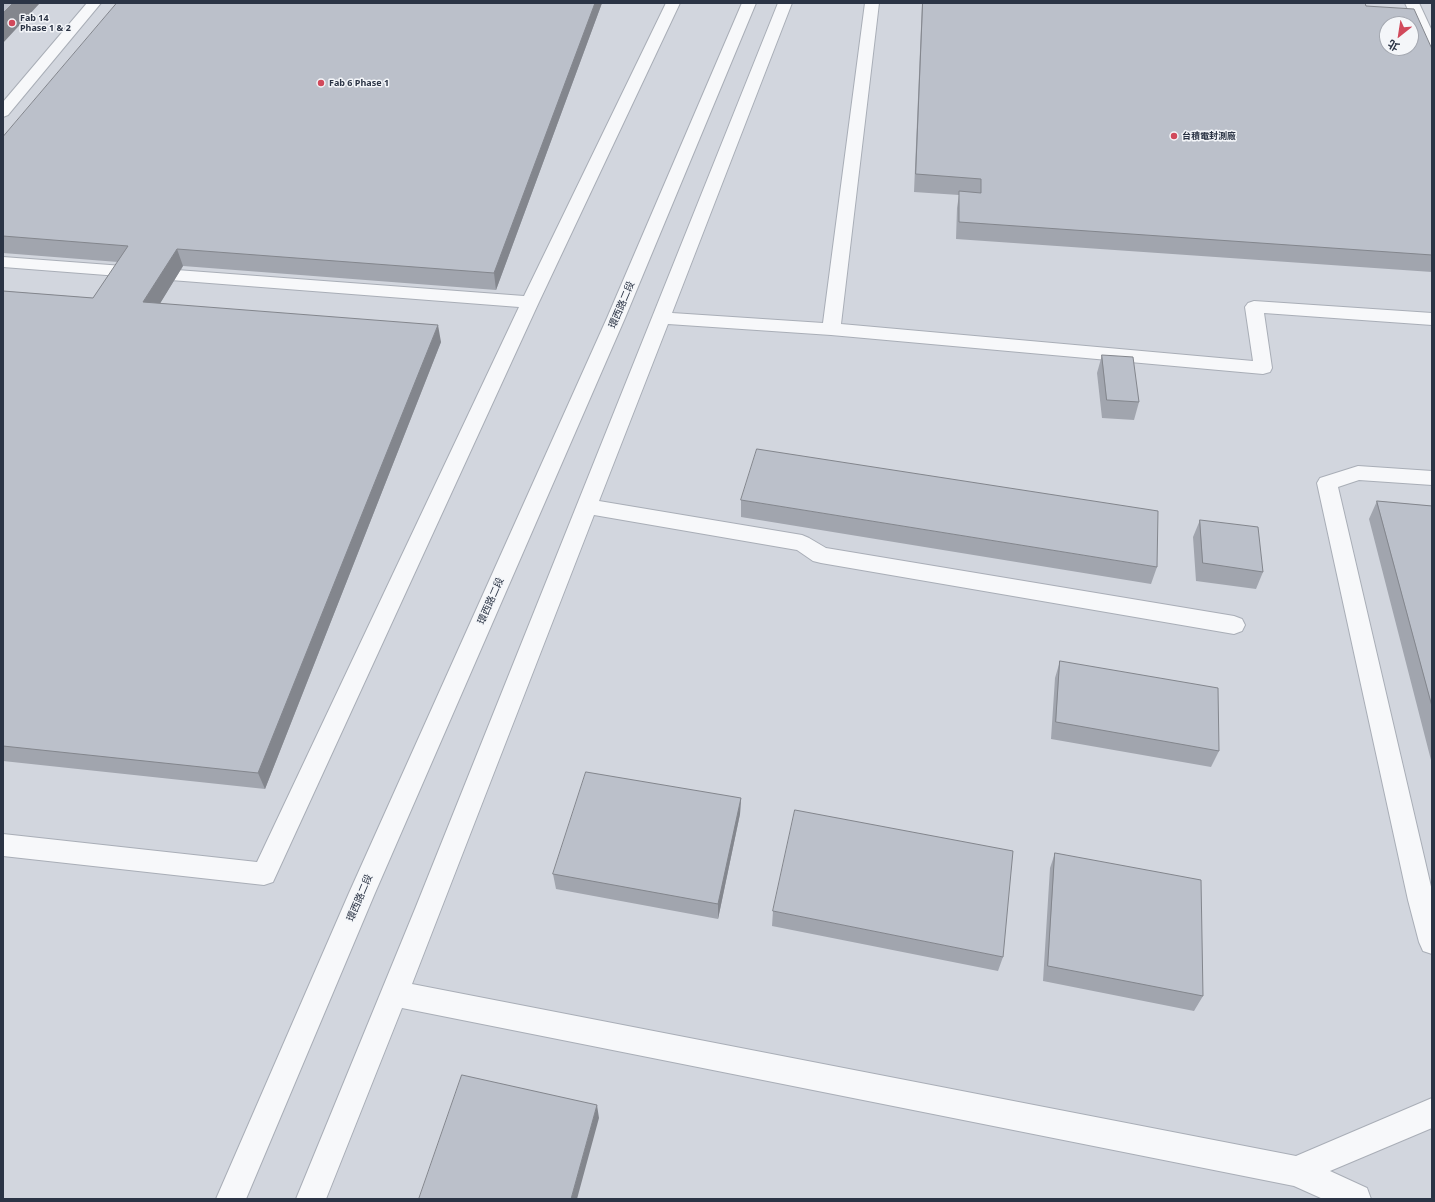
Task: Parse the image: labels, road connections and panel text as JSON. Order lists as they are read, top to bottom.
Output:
{
  "streets": {
    "street": ["環西路二段"]
  },
  "places": ["Fab 14 Phase 1 & 2", "Fab 6 Phase 1", "台積電封測廠"],
  "north": "bottom left"
}
